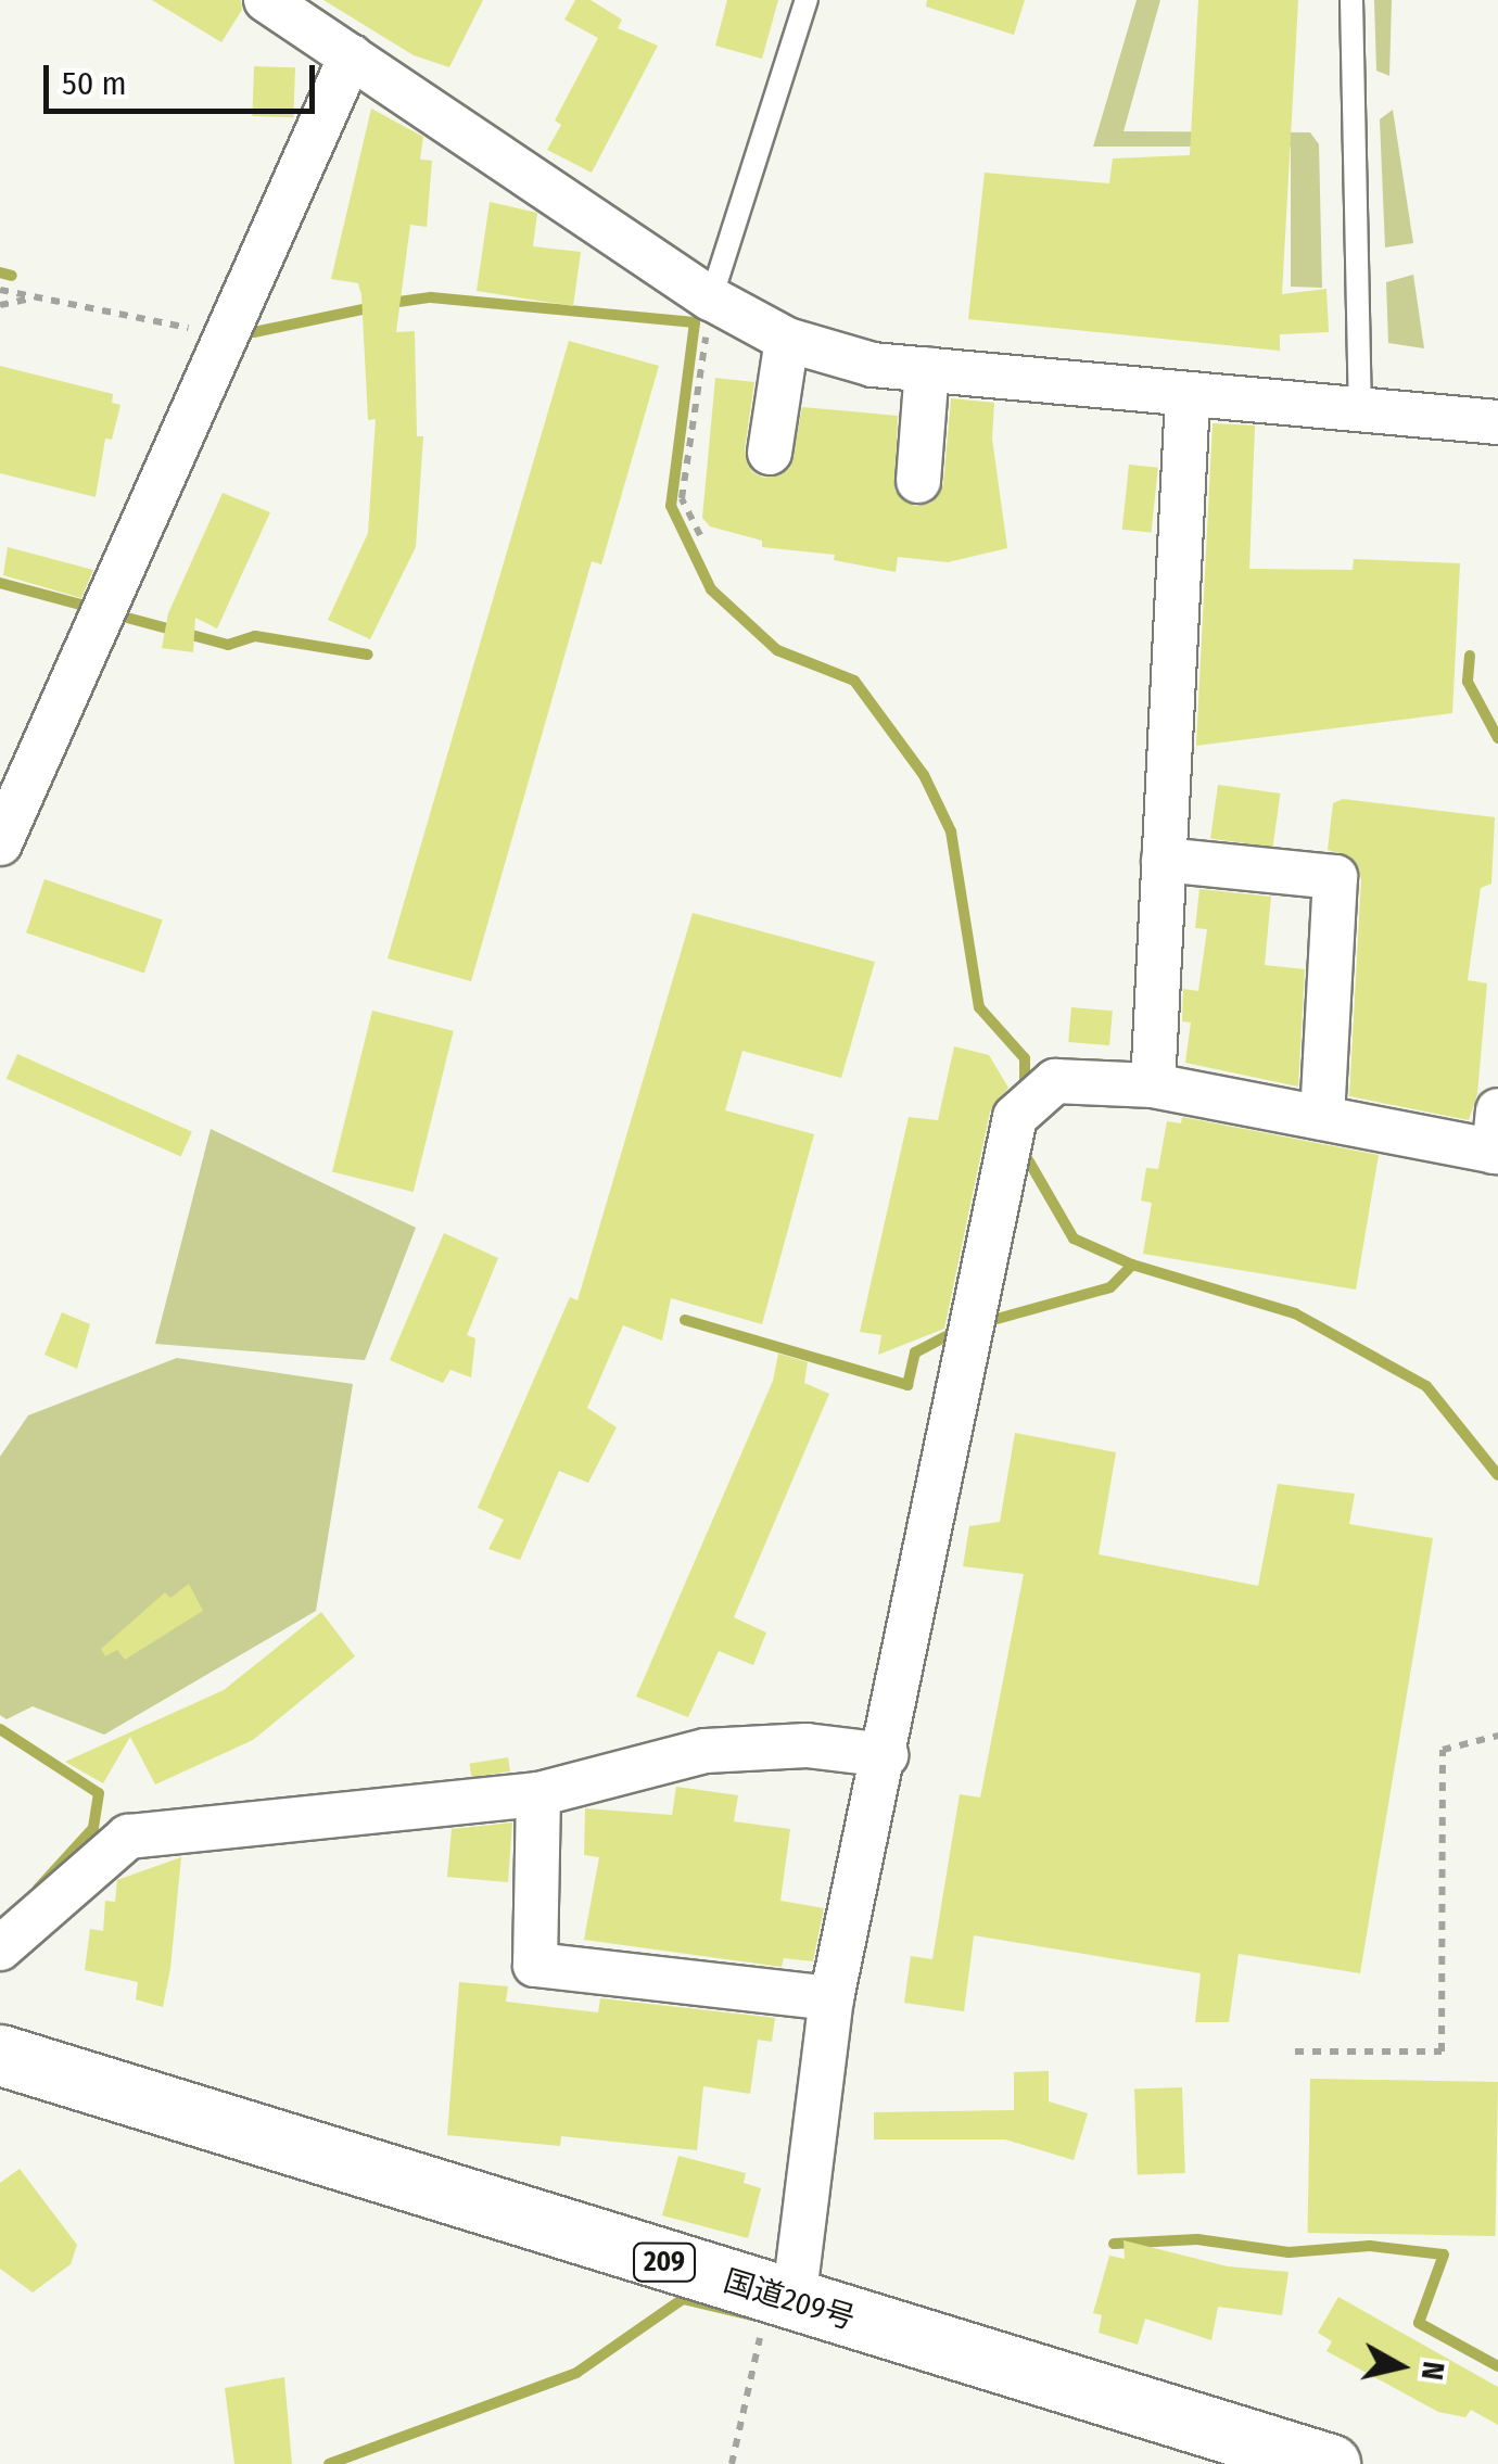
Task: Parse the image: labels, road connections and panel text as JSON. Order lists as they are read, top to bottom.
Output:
{
  "streets": {
    "highway": ["209", "国道209号"]
  },
  "scale_bar": "50 m",
  "north": "right"
}
